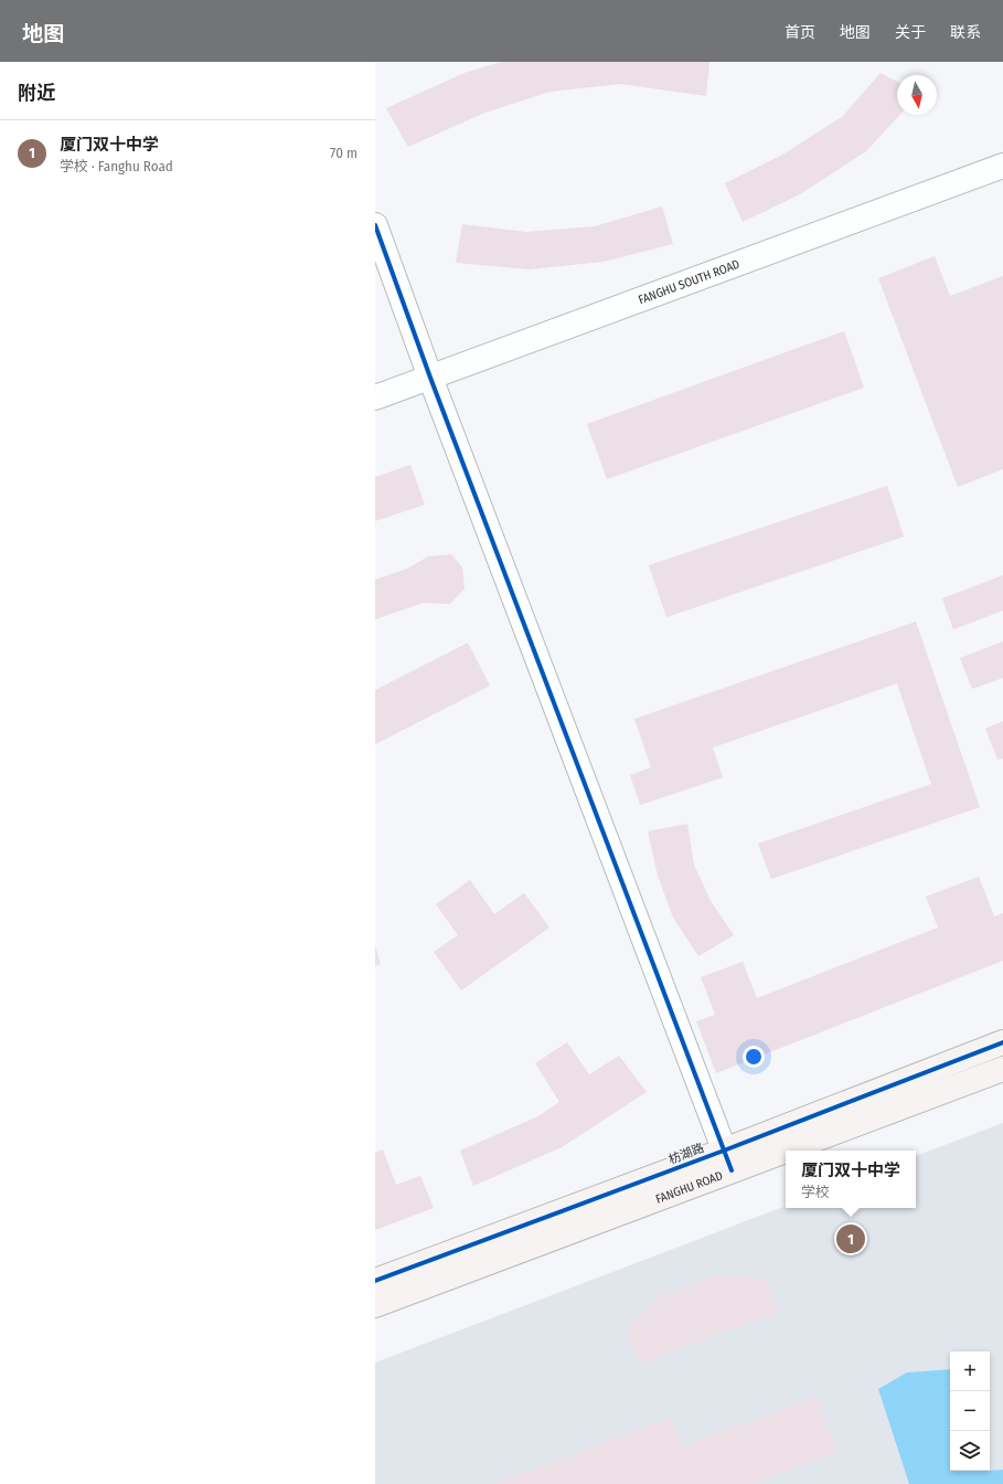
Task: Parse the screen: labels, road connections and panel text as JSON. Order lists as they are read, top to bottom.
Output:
{
  "streets": {
    "street": ["FANGHU SOUTH ROAD", "枋湖路", "FANGHU ROAD"]
  },
  "crossings": [
    ["枋湖路", "FANGHU ROAD"]
  ],
  "north": "bottom",
  "page": {
    "header": "地图",
    "nav": [
      "首页",
      "地图",
      "关于",
      "联系"
    ],
    "heading": "附近",
    "list": [
      {
        "mark": "1",
        "name": "厦门双十中学",
        "note": "学校 · Fanghu Road",
        "value": "70 m"
      }
    ],
    "popup": ["厦门双十中学", "学校"],
    "pins": "1",
    "map_buttons": ["+", "−"]
  }
}
